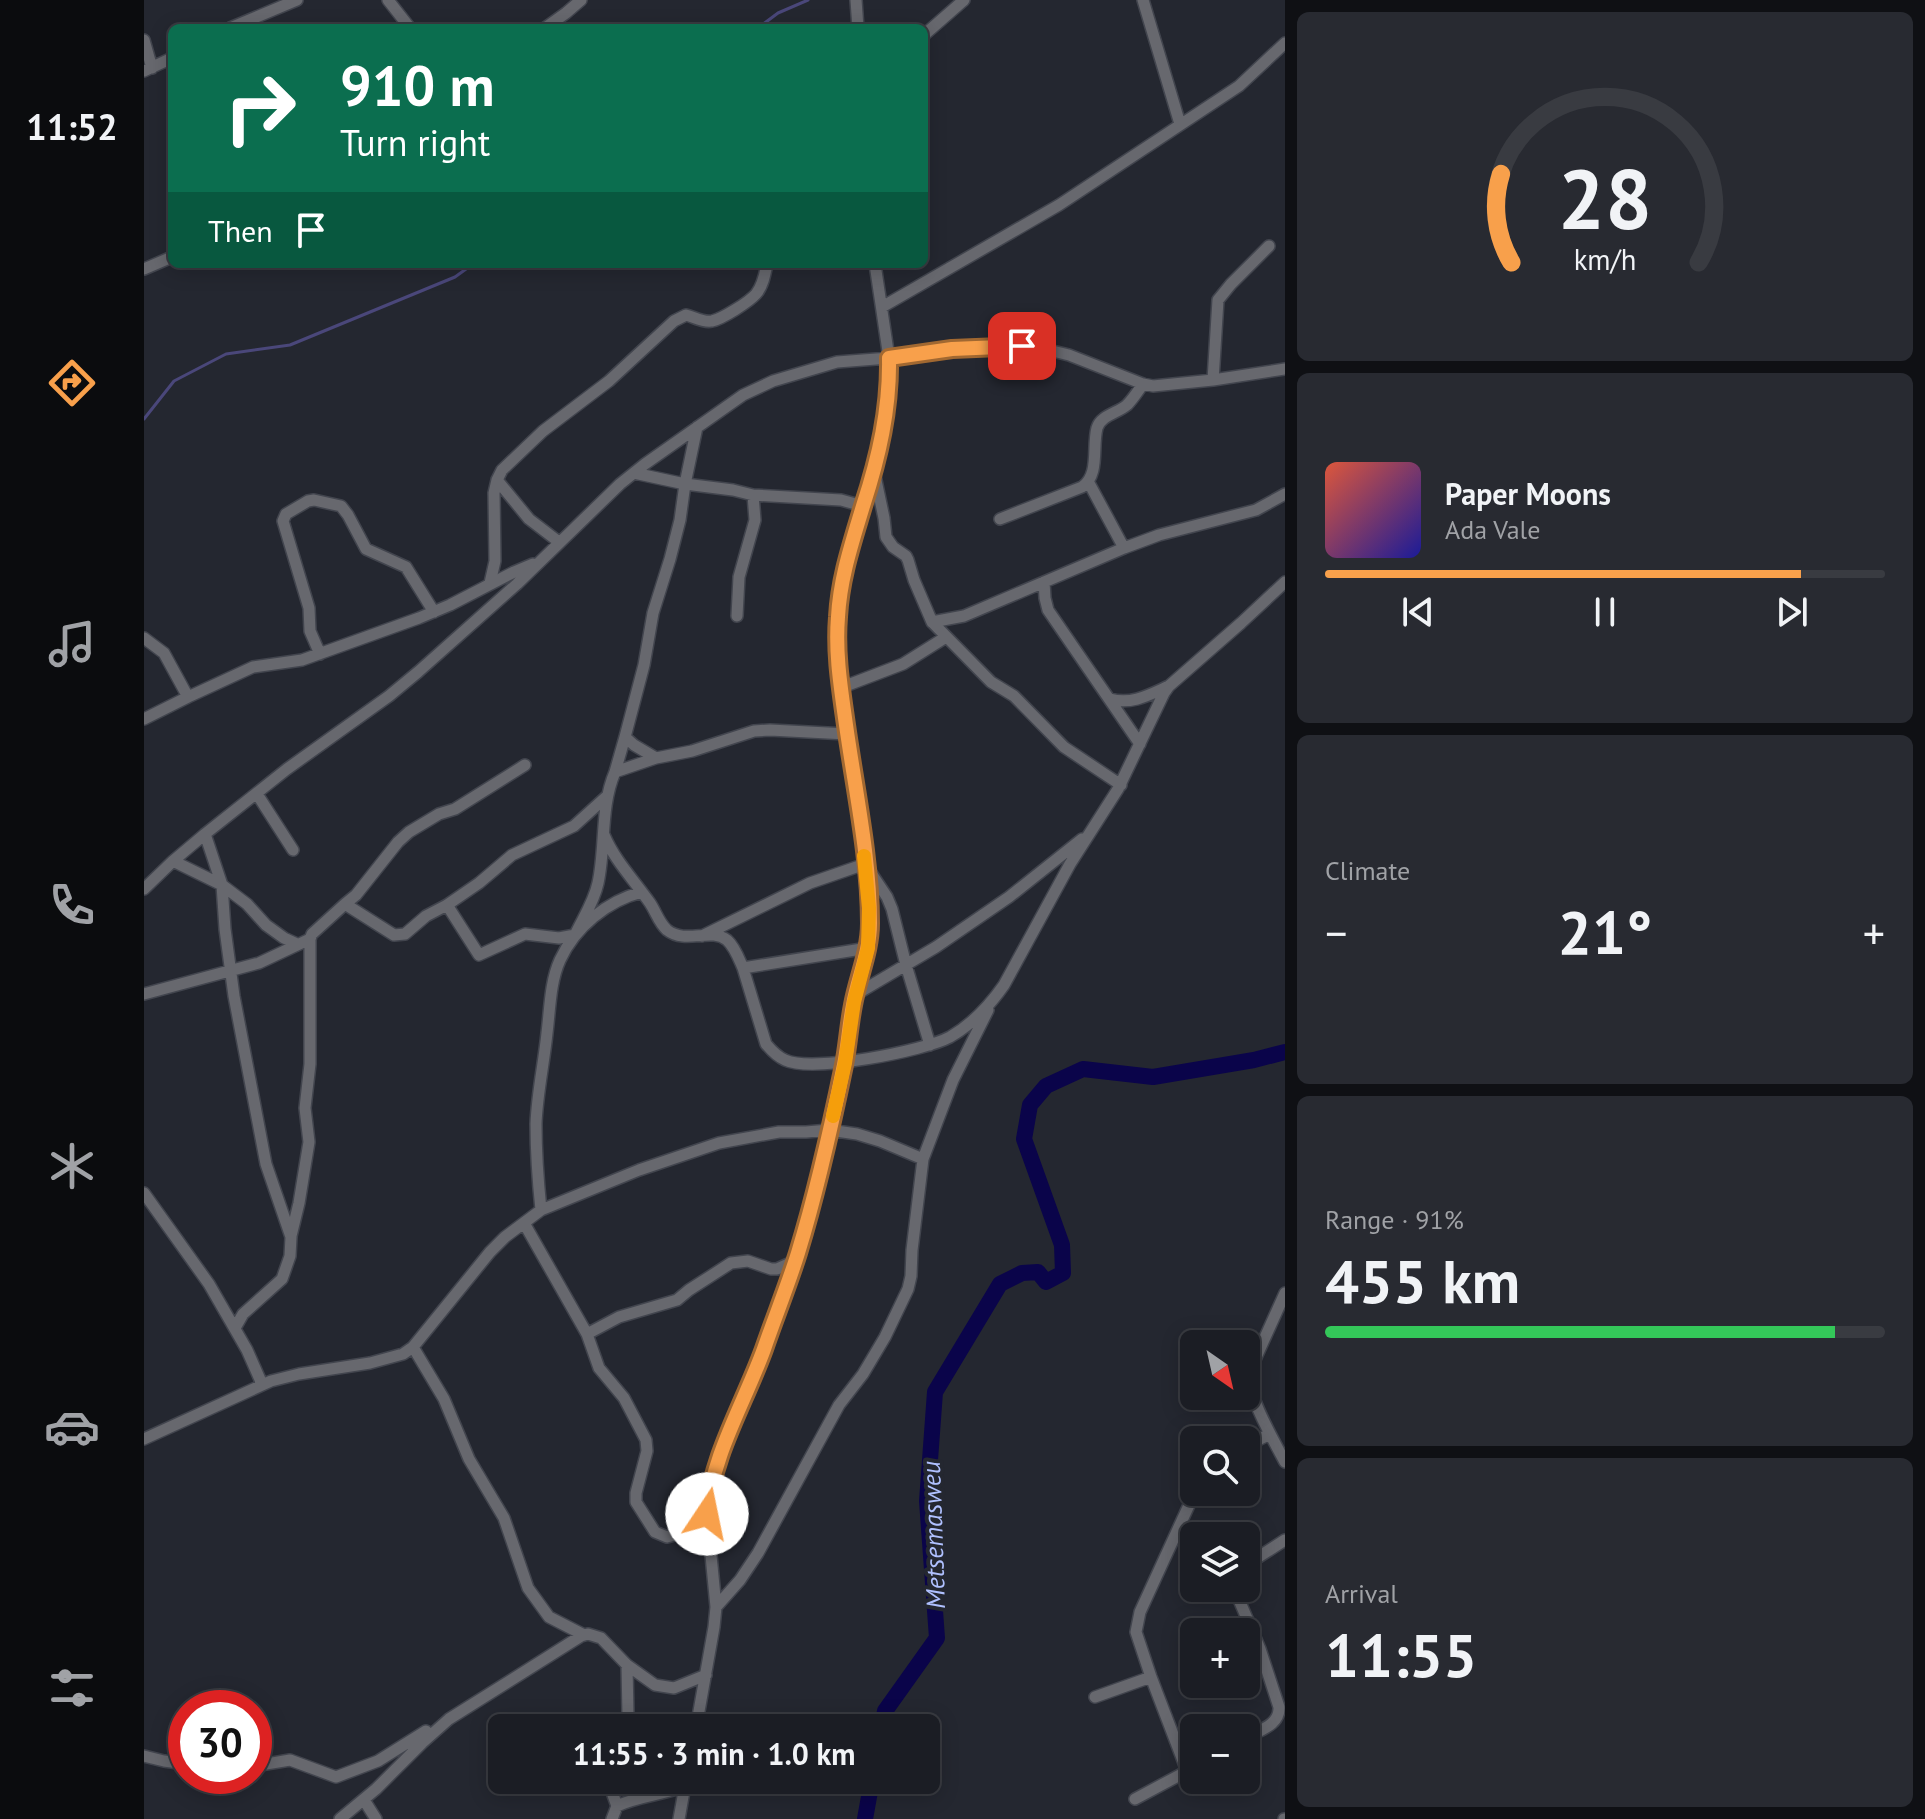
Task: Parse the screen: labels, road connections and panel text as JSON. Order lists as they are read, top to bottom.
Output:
{
  "water": ["Metsemasweu"],
  "north": "bottom right",
  "page": {
    "tabs": "11:52",
    "turn": ["910 m", "Turn right"],
    "then": "Then",
    "song": ["Paper Moons", "Ada Vale"],
    "tile": [
      "Climate",
      ["Range · 91%", "455 km"],
      ["Arrival", "11:55"]
    ],
    "heat": ["−", "21°", "+"],
    "map_buttons": ["+", "−"],
    "limit": "30",
    "trip": "11:55 · 3 min · 1.0 km",
    "gauge": ["28", "km/h"]
  }
}
